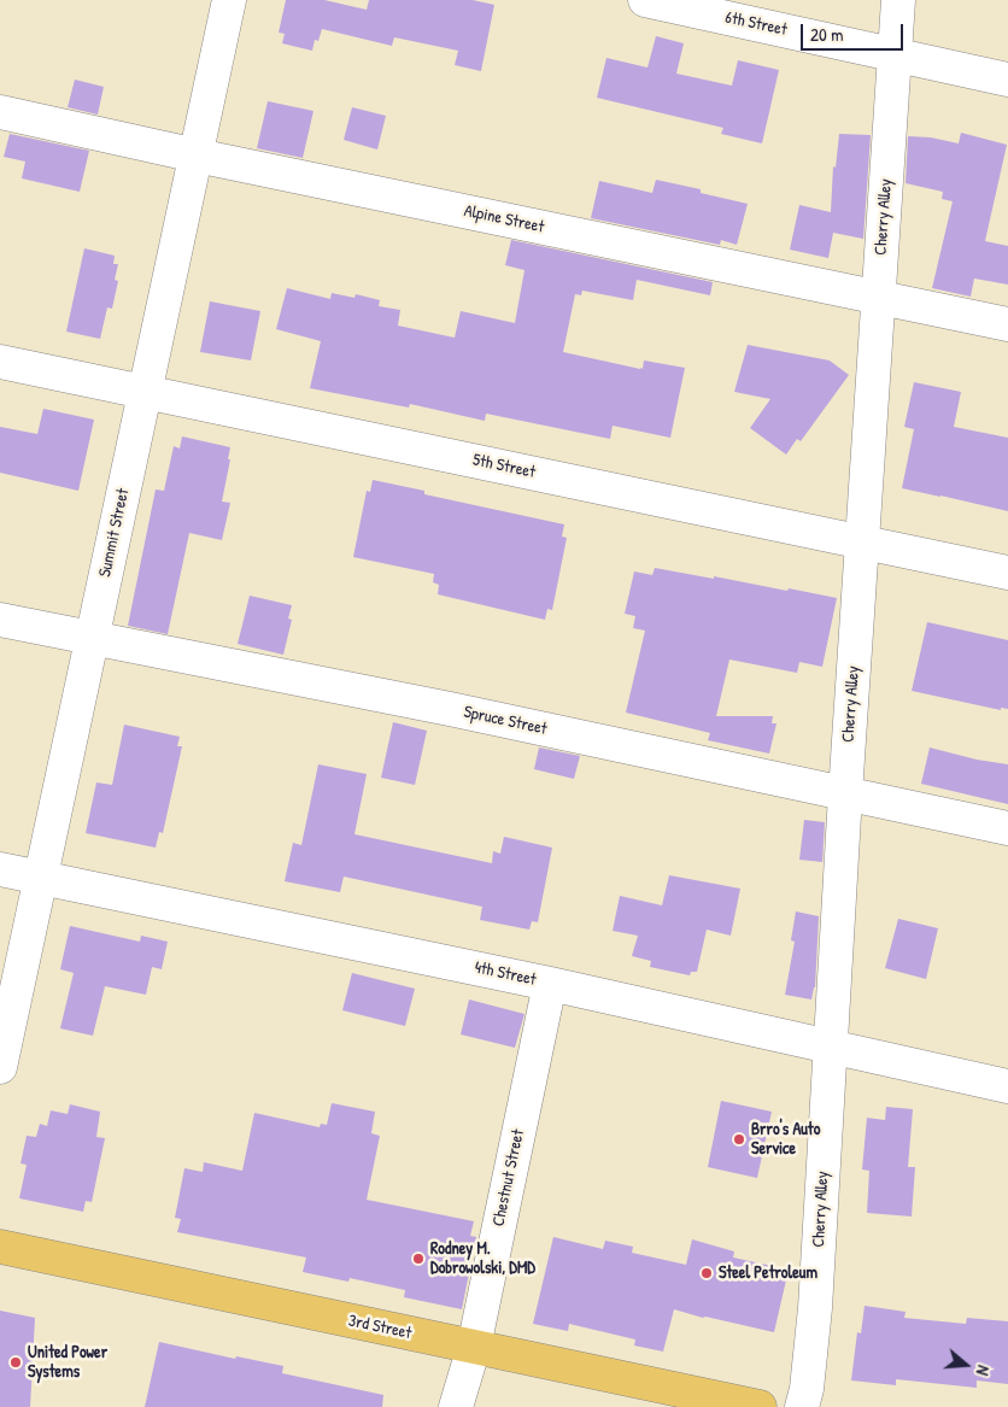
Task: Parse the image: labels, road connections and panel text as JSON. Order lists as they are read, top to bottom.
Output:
{
  "streets": {
    "main road": ["3rd Street"],
    "street": [
      "6th Street",
      "Cherry Alley",
      "Alpine Street",
      "5th Street",
      "Summit Street",
      "Spruce Street",
      "4th Street",
      "Chestnut Street"
    ]
  },
  "crossings": [
    ["6th Street", "Cherry Alley"],
    ["Cherry Alley", "Alpine Street"],
    ["Cherry Alley", "5th Street"],
    ["Cherry Alley", "Spruce Street"],
    ["Cherry Alley", "4th Street"],
    ["Alpine Street", "Summit Street"],
    ["5th Street", "Summit Street"],
    ["Summit Street", "Spruce Street"],
    ["Summit Street", "4th Street"],
    ["4th Street", "Chestnut Street"],
    ["Chestnut Street", "3rd Street"]
  ],
  "places": [
    "Brro's Auto Service",
    "Rodney M. Dobrowolski, DMD",
    "Steel Petroleum",
    "United Power Systems"
  ],
  "scale_bar": "20 m",
  "north": "right"
}
